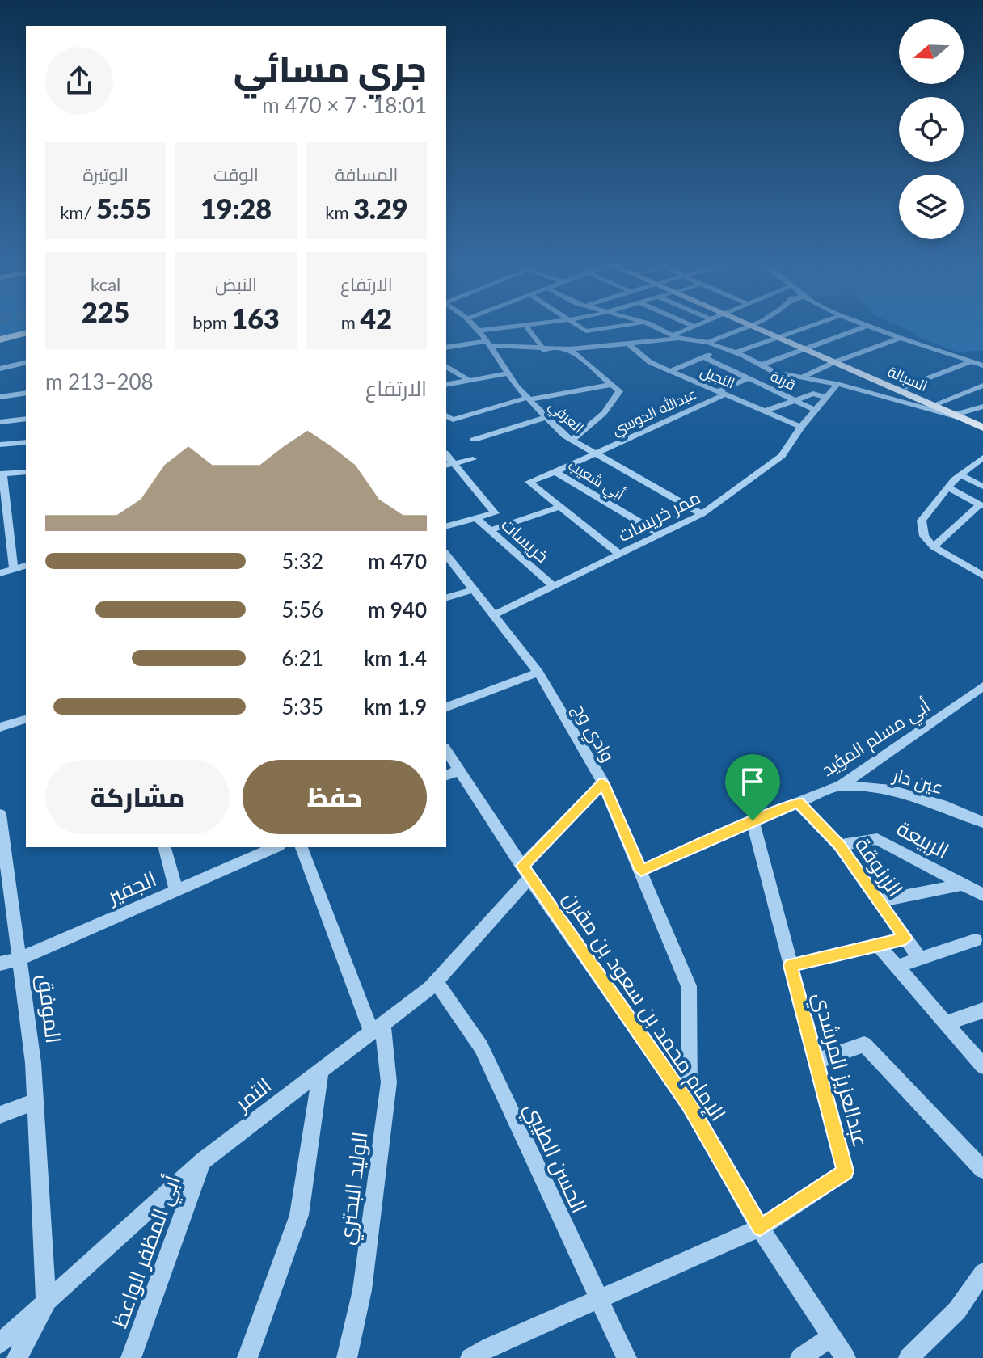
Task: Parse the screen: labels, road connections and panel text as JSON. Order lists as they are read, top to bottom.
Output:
{
  "streets": {
    "main road": ["السبالة"],
    "street": [
      "النجيل",
      "قرنة",
      "عبدالله الدوسي",
      "العرفي",
      "أبي شعيب",
      "ممر خريسات",
      "خريسات",
      "وادي وج",
      "أبي مسلم المؤيد",
      "عين دار",
      "الربيعة",
      "الزرنوقة",
      "الجفير",
      "الإمام محمد بن سعود بن مقرن",
      "الموفق",
      "عبدالعزيز المرشدي",
      "التمر",
      "الحسن الطيبي",
      "الوليد البحتري",
      "أبي المظفر الواعظ"
    ]
  },
  "crossings": [
    ["النجيل", "عبدالله الدوسي"],
    ["النجيل", "ممر خريسات"],
    ["قرنة", "عبدالله الدوسي"],
    ["قرنة", "ممر خريسات"],
    ["عبدالله الدوسي", "العرفي"],
    ["عبدالله الدوسي", "أبي شعيب"],
    ["العرفي", "أبي شعيب"],
    ["العرفي", "ممر خريسات"],
    ["أبي شعيب", "ممر خريسات"],
    ["ممر خريسات", "خريسات"],
    ["ممر خريسات", "وادي وج"],
    ["وادي وج", "أبي مسلم المؤيد"],
    ["وادي وج", "الإمام محمد بن سعود بن مقرن"],
    ["وادي وج", "التمر"],
    ["أبي مسلم المؤيد", "عين دار"],
    ["أبي مسلم المؤيد", "الزرنوقة"],
    ["أبي مسلم المؤيد", "عبدالعزيز المرشدي"],
    ["الربيعة", "الزرنوقة"],
    ["الجفير", "الموفق"],
    ["الإمام محمد بن سعود بن مقرن", "عبدالعزيز المرشدي"],
    ["الإمام محمد بن سعود بن مقرن", "التمر"],
    ["الموفق", "التمر"],
    ["عبدالعزيز المرشدي", "الحسن الطيبي"],
    ["التمر", "الحسن الطيبي"],
    ["التمر", "الوليد البحتري"],
    ["التمر", "أبي المظفر الواعظ"]
  ],
  "north": "left",
  "page": {
    "heading": ["جري مسائي", "18:01 · 7 × 470 m"],
    "stats": [
      ["المسافة", "3.29 km"],
      ["الوقت", "19:28"],
      ["الوتيرة", "5:55 /km"],
      ["الارتفاع", "42 m"],
      ["النبض", "163 bpm"],
      ["kcal", "225"]
    ],
    "chart": ["الارتفاع", "208–213 m"],
    "list": [
      {
        "name": "470 m",
        "note": "5:32"
      },
      {
        "name": "940 m",
        "note": "5:56"
      },
      {
        "name": "1.4 km",
        "note": "6:21"
      },
      {
        "name": "1.9 km",
        "note": "5:35"
      }
    ],
    "buttons": ["حفظ", "مشاركة"]
  }
}
